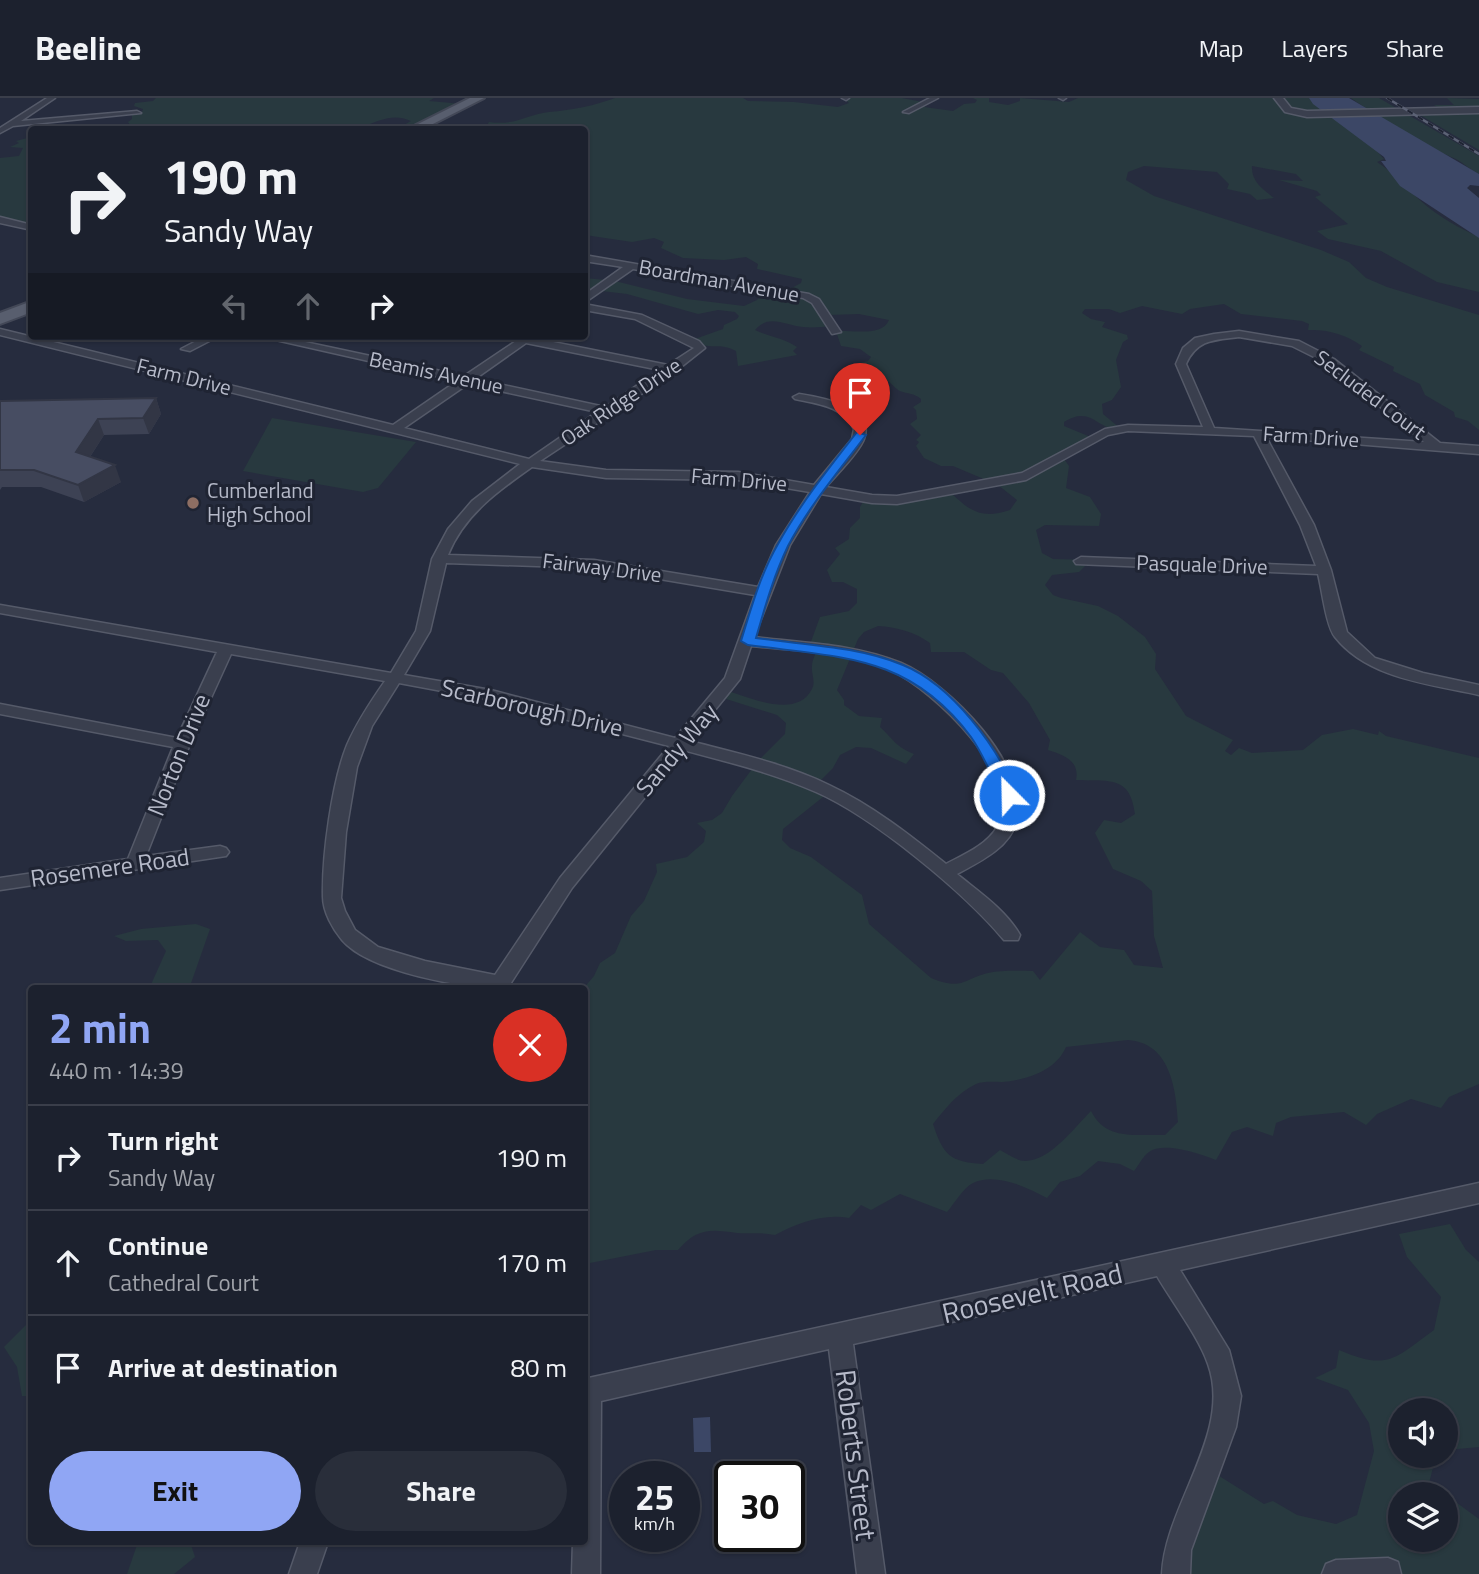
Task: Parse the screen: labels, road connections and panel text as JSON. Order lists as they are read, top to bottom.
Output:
{
  "streets": {
    "street": [
      "Boardman Avenue",
      "Beamis Avenue",
      "Farm Drive",
      "Secluded Court",
      "Oak Ridge Drive",
      "Pasquale Drive",
      "Fairway Drive",
      "Scarborough Drive",
      "Sandy Way",
      "Norton Drive",
      "Rosemere Road",
      "Roosevelt Road",
      "Roberts Street"
    ]
  },
  "crossings": [
    ["Beamis Avenue", "Oak Ridge Drive"],
    ["Farm Drive", "Secluded Court"],
    ["Farm Drive", "Oak Ridge Drive"],
    ["Farm Drive", "Sandy Way"],
    ["Oak Ridge Drive", "Fairway Drive"],
    ["Oak Ridge Drive", "Scarborough Drive"],
    ["Fairway Drive", "Sandy Way"],
    ["Scarborough Drive", "Sandy Way"],
    ["Scarborough Drive", "Norton Drive"],
    ["Norton Drive", "Rosemere Road"],
    ["Roosevelt Road", "Roberts Street"]
  ],
  "places": ["Cumberland High School"],
  "page": {
    "header": "Beeline",
    "nav": ["Map", "Layers", "Share"],
    "turn": ["190 m", "Sandy Way"],
    "heading": ["2 min", "440 m · 14:39"],
    "list": [
      {
        "name": "Turn right",
        "note": "Sandy Way",
        "value": "190 m"
      },
      {
        "name": "Continue",
        "note": "Cathedral Court",
        "value": "170 m"
      },
      {
        "name": "Arrive at destination",
        "value": "80 m"
      }
    ],
    "buttons": ["Exit", "Share"],
    "speed": "25 km/h",
    "limit": "30"
  }
}
